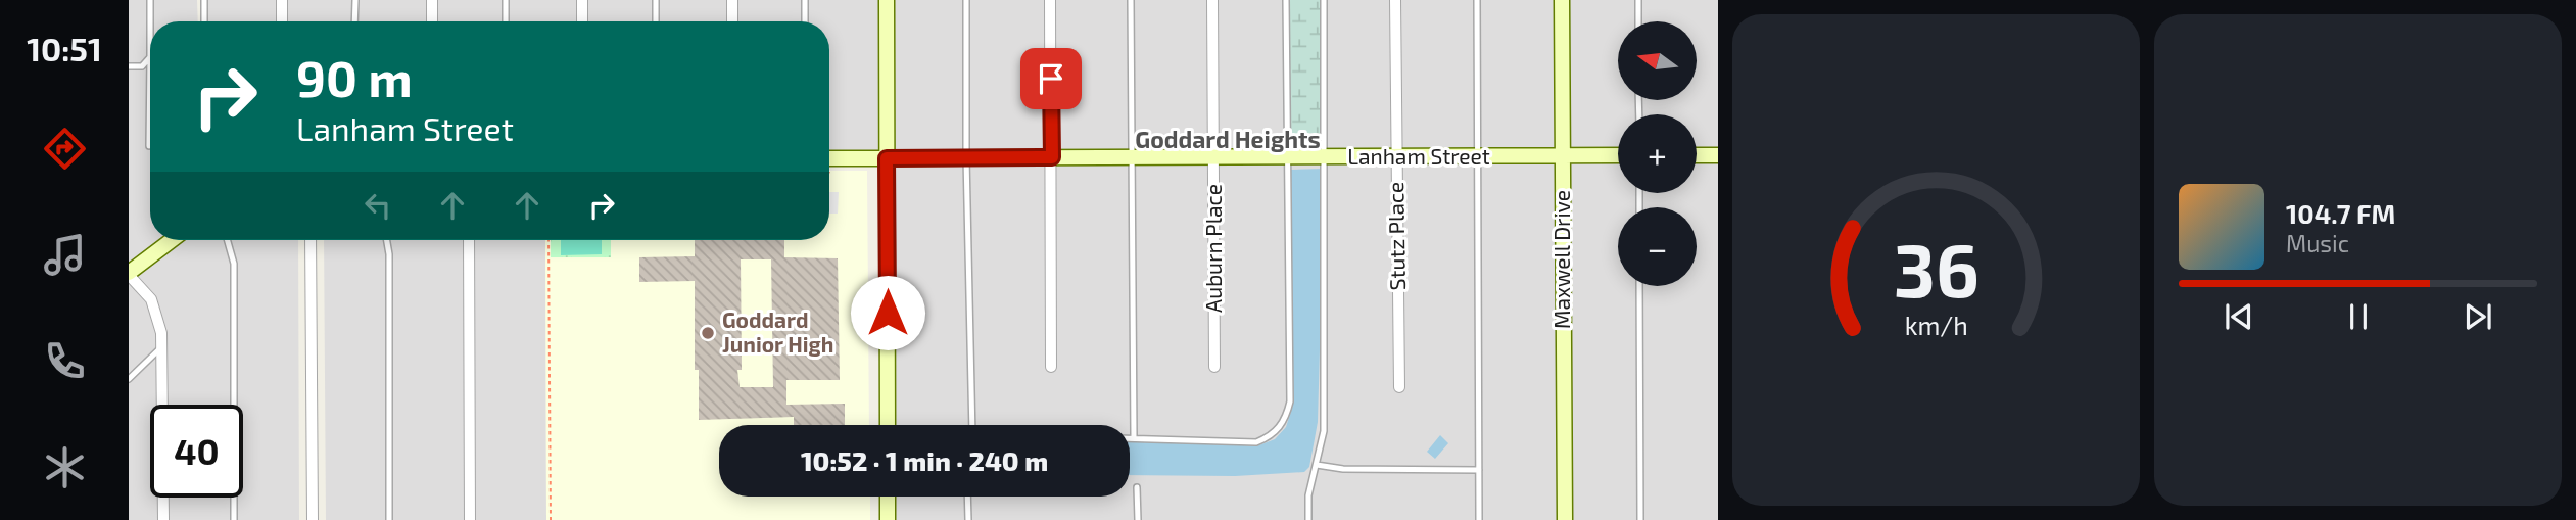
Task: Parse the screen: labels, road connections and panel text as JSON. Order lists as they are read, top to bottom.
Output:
{
  "streets": {
    "street": [
      "Lanham Street",
      "Stutz Place",
      "Auburn Place",
      "Maxwell Drive"
    ]
  },
  "crossings": [
    ["Lanham Street", "Stutz Place"],
    ["Lanham Street", "Auburn Place"],
    ["Lanham Street", "Maxwell Drive"]
  ],
  "districts": ["Goddard Heights"],
  "places": ["Goddard Junior High"],
  "north": "left",
  "page": {
    "tabs": "10:51",
    "map_buttons": ["+", "−"],
    "turn": ["90 m", "Lanham Street"],
    "song": ["104.7 FM", "Music"],
    "limit": "40",
    "trip": "10:52 · 1 min · 240 m",
    "gauge": ["36", "km/h"]
  }
}
